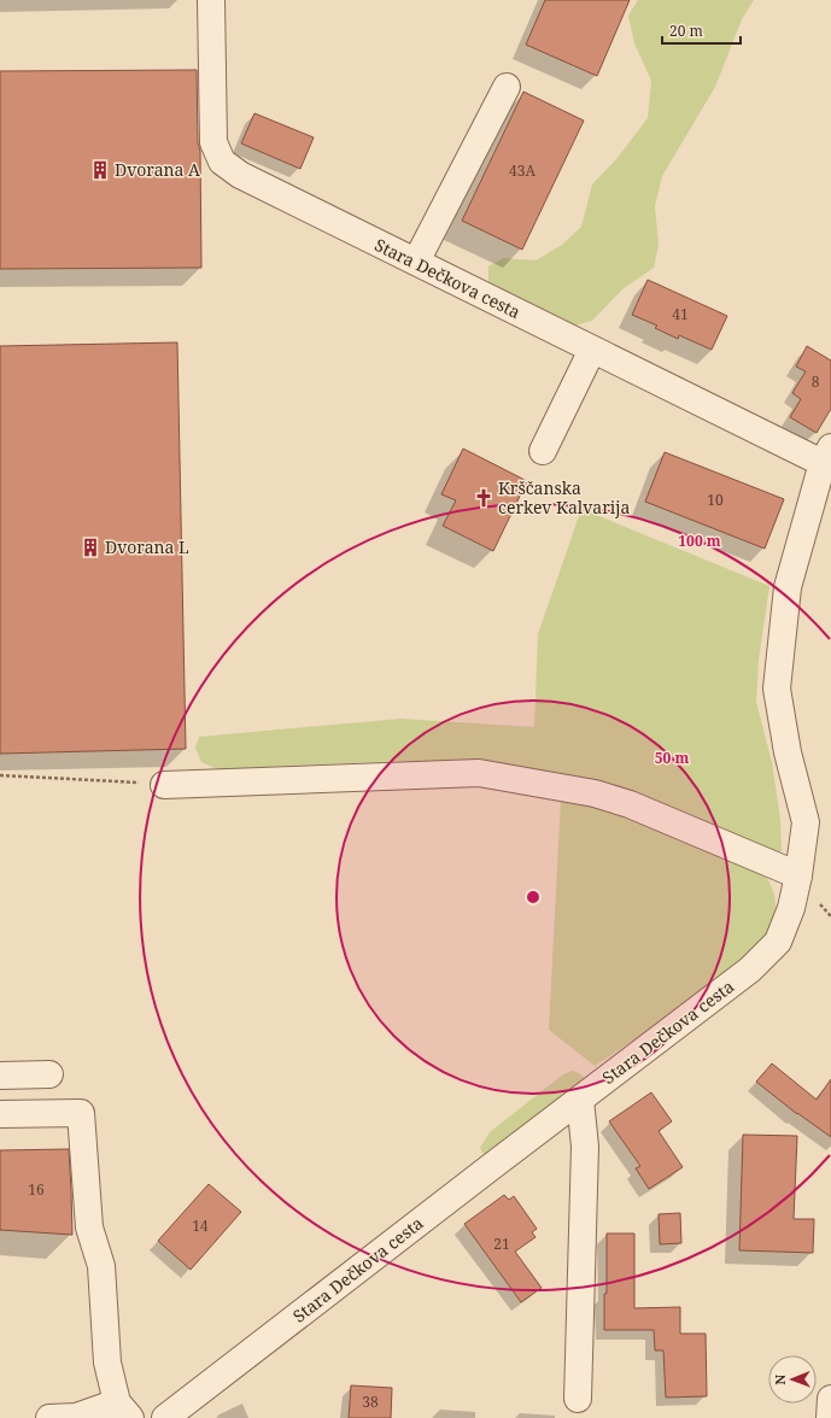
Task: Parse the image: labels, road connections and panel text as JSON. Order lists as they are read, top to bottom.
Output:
{
  "streets": {
    "street": ["Stara Dečkova cesta"]
  },
  "places": {
    "building": ["Dvorana A", "Dvorana L"],
    "church": ["Krščanska cerkev Kalvarija"]
  },
  "house_numbers": [
    "43A",
    "41",
    "8",
    "10",
    "16",
    "14",
    "21",
    "38"
  ],
  "scale_bar": "20 m",
  "north": "left",
  "rings": ["100 m", "50 m"]
}
